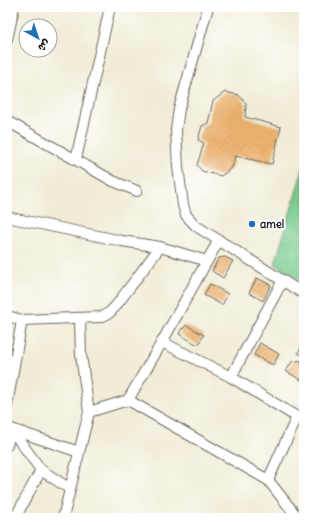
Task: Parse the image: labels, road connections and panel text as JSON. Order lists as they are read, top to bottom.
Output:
{
  "places": ["amel"],
  "north": "bottom right"
}
